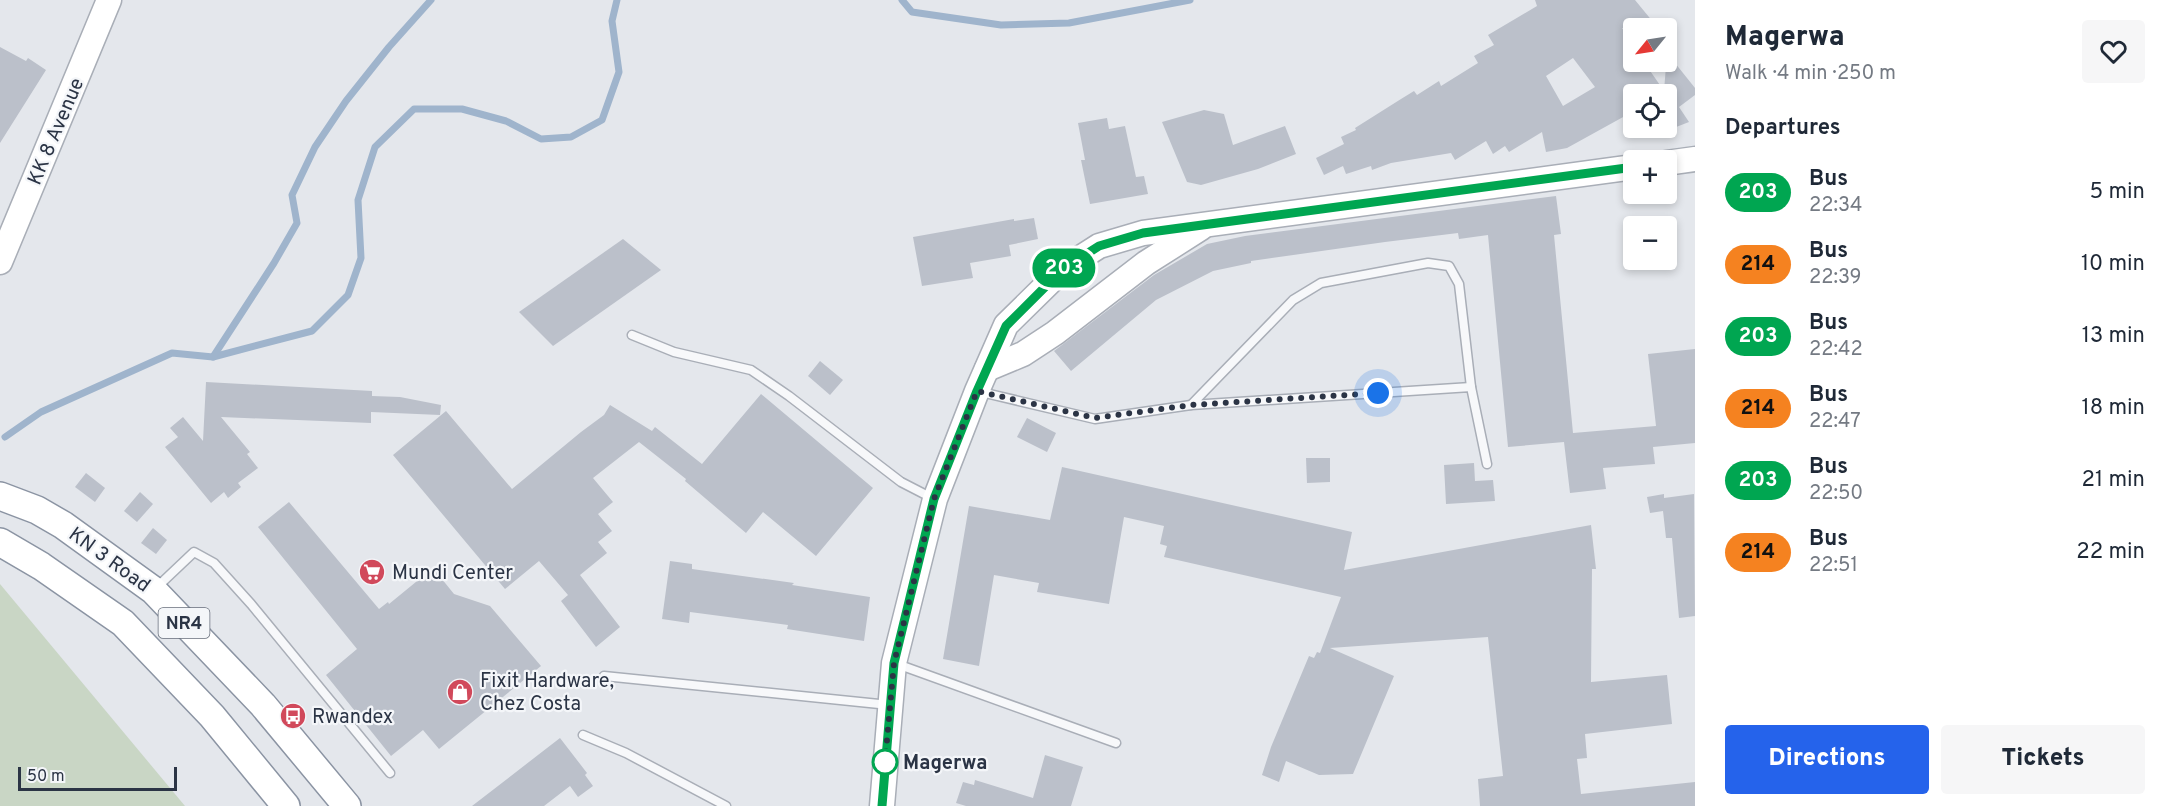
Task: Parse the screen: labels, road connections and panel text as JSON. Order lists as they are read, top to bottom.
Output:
{
  "streets": {
    "highway": ["KN 3 Road", "NR4"],
    "main road": ["KK 8 Avenue"]
  },
  "places": {
    "supermarket": ["Mundi Center"],
    "shop": ["Fixit Hardware, Chez Costa"],
    "bus stop": ["Rwandex"],
    "other": ["Magerwa"]
  },
  "lines": ["bus line 203"],
  "scale_bar": "50 m",
  "north": "bottom left",
  "page": {
    "on_map": "203",
    "heading": [
      ["Magerwa", "Walk · 4 min · 250 m"],
      "Departures"
    ],
    "map_buttons": ["+", "−"],
    "list": [
      {
        "mark": "203",
        "name": "Bus",
        "note": "22:34",
        "value": "5 min"
      },
      {
        "mark": "214",
        "name": "Bus",
        "note": "22:39",
        "value": "10 min"
      },
      {
        "mark": "203",
        "name": "Bus",
        "note": "22:42",
        "value": "13 min"
      },
      {
        "mark": "214",
        "name": "Bus",
        "note": "22:47",
        "value": "18 min"
      },
      {
        "mark": "203",
        "name": "Bus",
        "note": "22:50",
        "value": "21 min"
      },
      {
        "mark": "214",
        "name": "Bus",
        "note": "22:51",
        "value": "22 min"
      }
    ],
    "buttons": ["Directions", "Tickets"],
    "scale": "50 m"
  }
}
